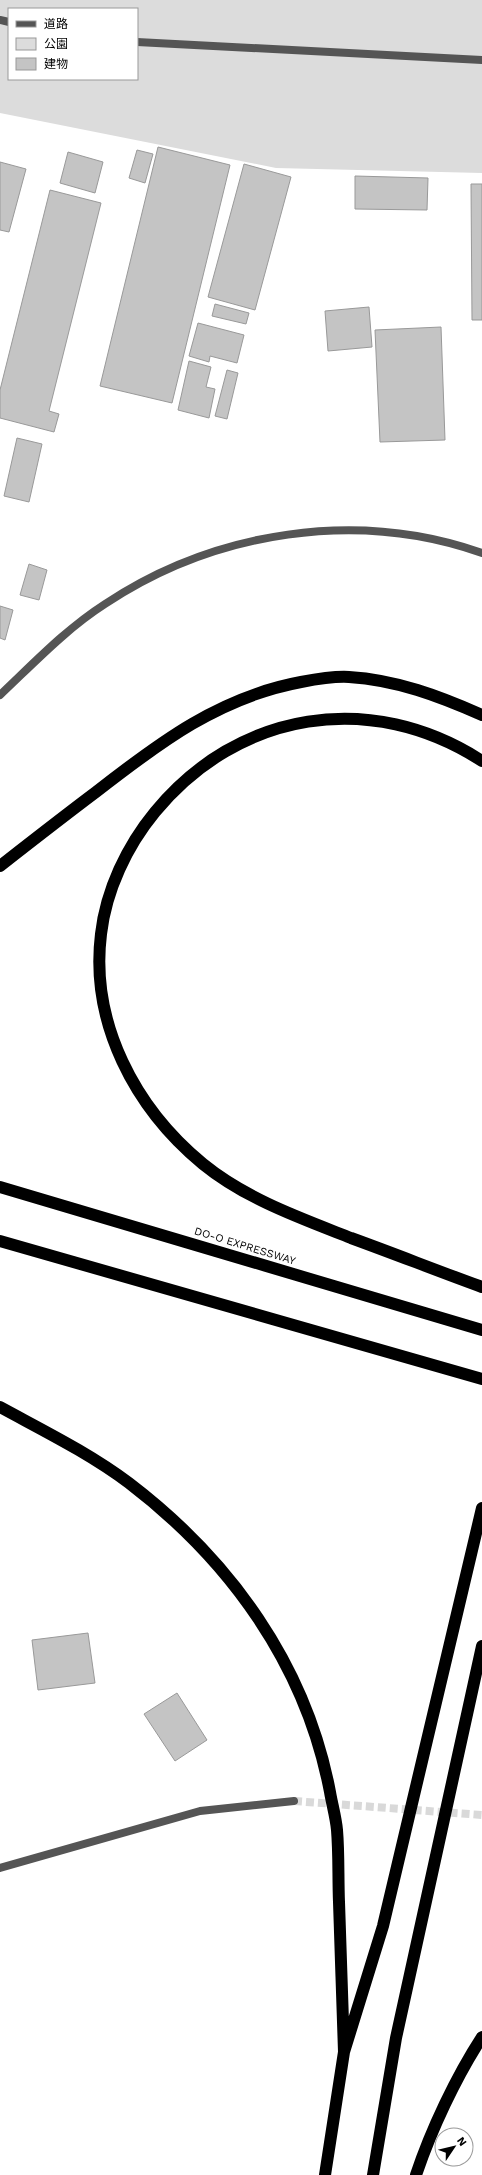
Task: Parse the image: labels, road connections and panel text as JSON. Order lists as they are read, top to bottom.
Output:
{
  "streets": {
    "highway": ["DO-O EXPRESSWAY"]
  },
  "legend": ["道路", "公園", "建物"],
  "north": "top right"
}
